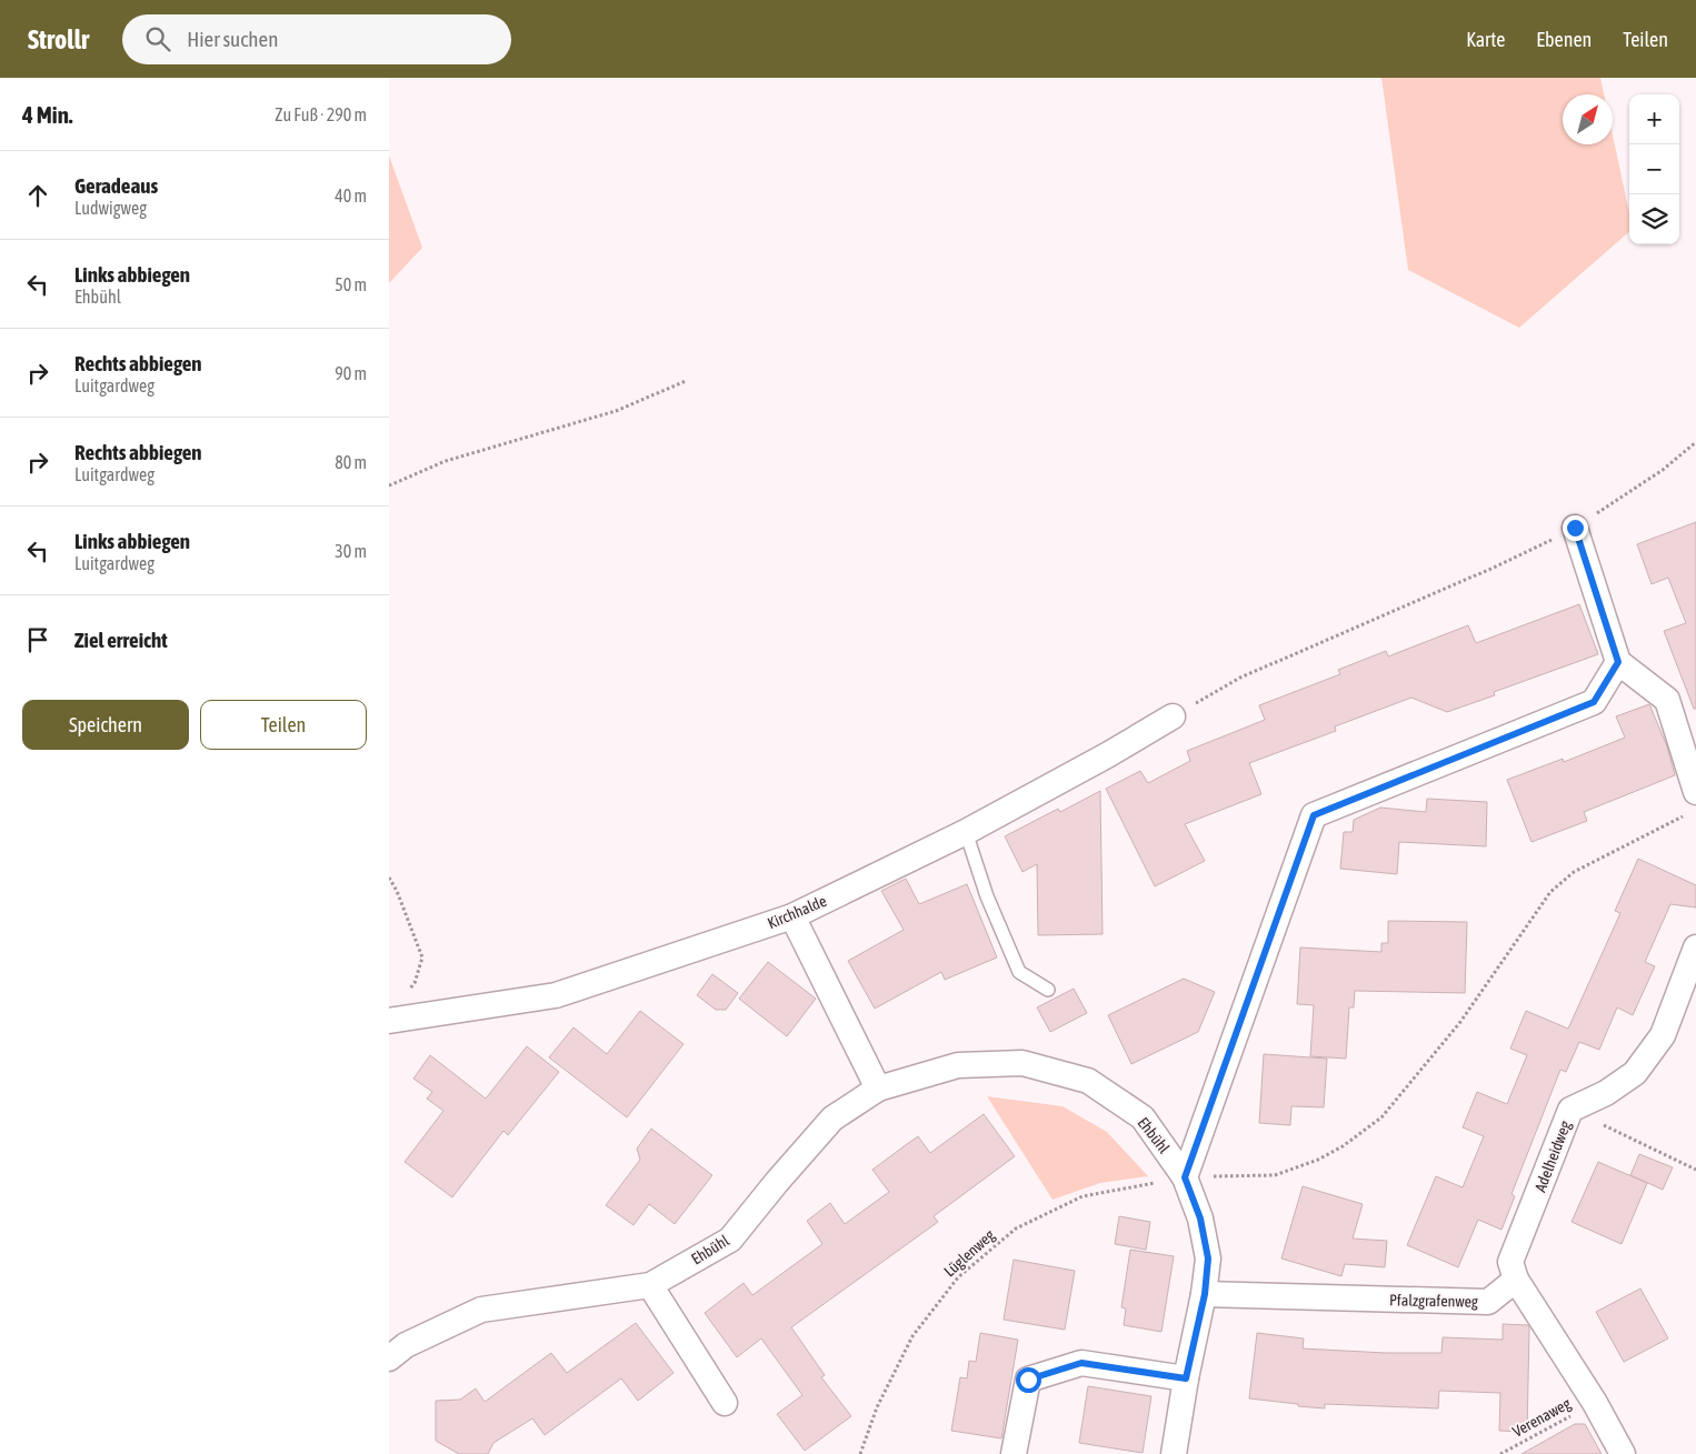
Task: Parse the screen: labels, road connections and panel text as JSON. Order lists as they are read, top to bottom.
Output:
{
  "streets": {
    "street": [
      "Kirchhalde",
      "Ehbühl",
      "Adelheidweg",
      "Pfalzgrafenweg"
    ],
    "path": ["Lüglenweg", "Verenaweg"]
  },
  "crossings": [
    ["Ehbühl", "Lüglenweg"],
    ["Ehbühl", "Pfalzgrafenweg"],
    ["Adelheidweg", "Pfalzgrafenweg"]
  ],
  "north": "top right",
  "page": {
    "header": "Strollr",
    "search": "Hier suchen",
    "nav": ["Karte", "Ebenen", "Teilen"],
    "heading": ["4 Min.", "Zu Fuß · 290 m"],
    "map_buttons": ["+", "−"],
    "list": [
      ["Geradeaus", "Ludwigweg", "40 m"],
      ["Links abbiegen", "Ehbühl", "50 m"],
      ["Rechts abbiegen", "Luitgardweg", "90 m"],
      ["Rechts abbiegen", "Luitgardweg", "80 m"],
      ["Links abbiegen", "Luitgardweg", "30 m"],
      "Ziel erreicht"
    ],
    "buttons": ["Speichern", "Teilen"]
  }
}
